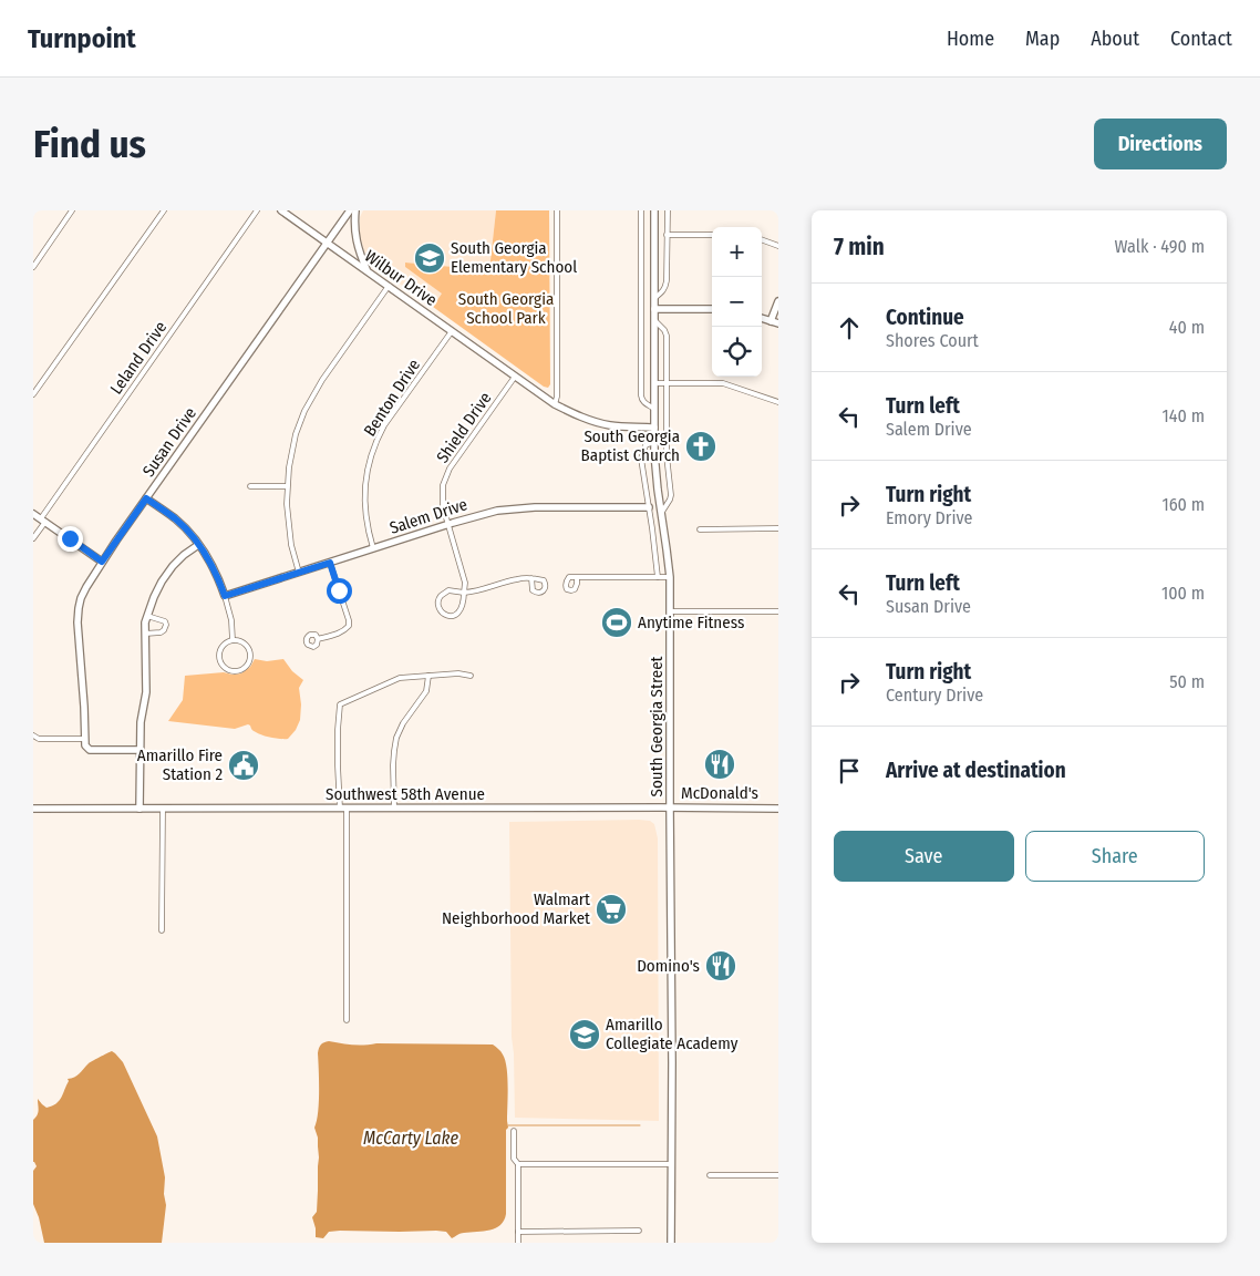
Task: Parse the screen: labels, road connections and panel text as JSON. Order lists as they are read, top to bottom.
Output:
{
  "streets": {
    "main road": [
      "Wilbur Drive",
      "Susan Drive",
      "Salem Drive",
      "South Georgia Street",
      "Southwest 58th Avenue"
    ],
    "street": ["Leland Drive", "Benton Drive", "Shield Drive"]
  },
  "crossings": [
    ["Wilbur Drive", "Benton Drive"],
    ["Wilbur Drive", "Shield Drive"],
    ["Wilbur Drive", "Susan Drive"],
    ["Wilbur Drive", "South Georgia Street"],
    ["Benton Drive", "Salem Drive"],
    ["Shield Drive", "Salem Drive"],
    ["South Georgia Street", "Southwest 58th Avenue"]
  ],
  "water": ["McCarty Lake"],
  "parks": ["South Georgia School Park"],
  "places": {
    "school or university": ["South Georgia Elementary School", "Amarillo Collegiate Academy"],
    "church": ["South Georgia Baptist Church"],
    "sports": ["Anytime Fitness"],
    "restaurant": ["McDonald's", "Domino's"],
    "public building": ["Amarillo Fire Station 2"],
    "supermarket": ["Walmart Neighborhood Market"]
  },
  "page": {
    "header": "Turnpoint",
    "nav": [
      "Home",
      "Map",
      "About",
      "Contact"
    ],
    "buttons": [
      "Directions",
      ["Save", "Share"]
    ],
    "title": "Find us",
    "heading": ["7 min", "Walk · 490 m"],
    "map_buttons": ["+", "−"],
    "list": [
      ["Continue", "Shores Court", "40 m"],
      ["Turn left", "Salem Drive", "140 m"],
      ["Turn right", "Emory Drive", "160 m"],
      ["Turn left", "Susan Drive", "100 m"],
      ["Turn right", "Century Drive", "50 m"],
      "Arrive at destination"
    ]
  }
}
